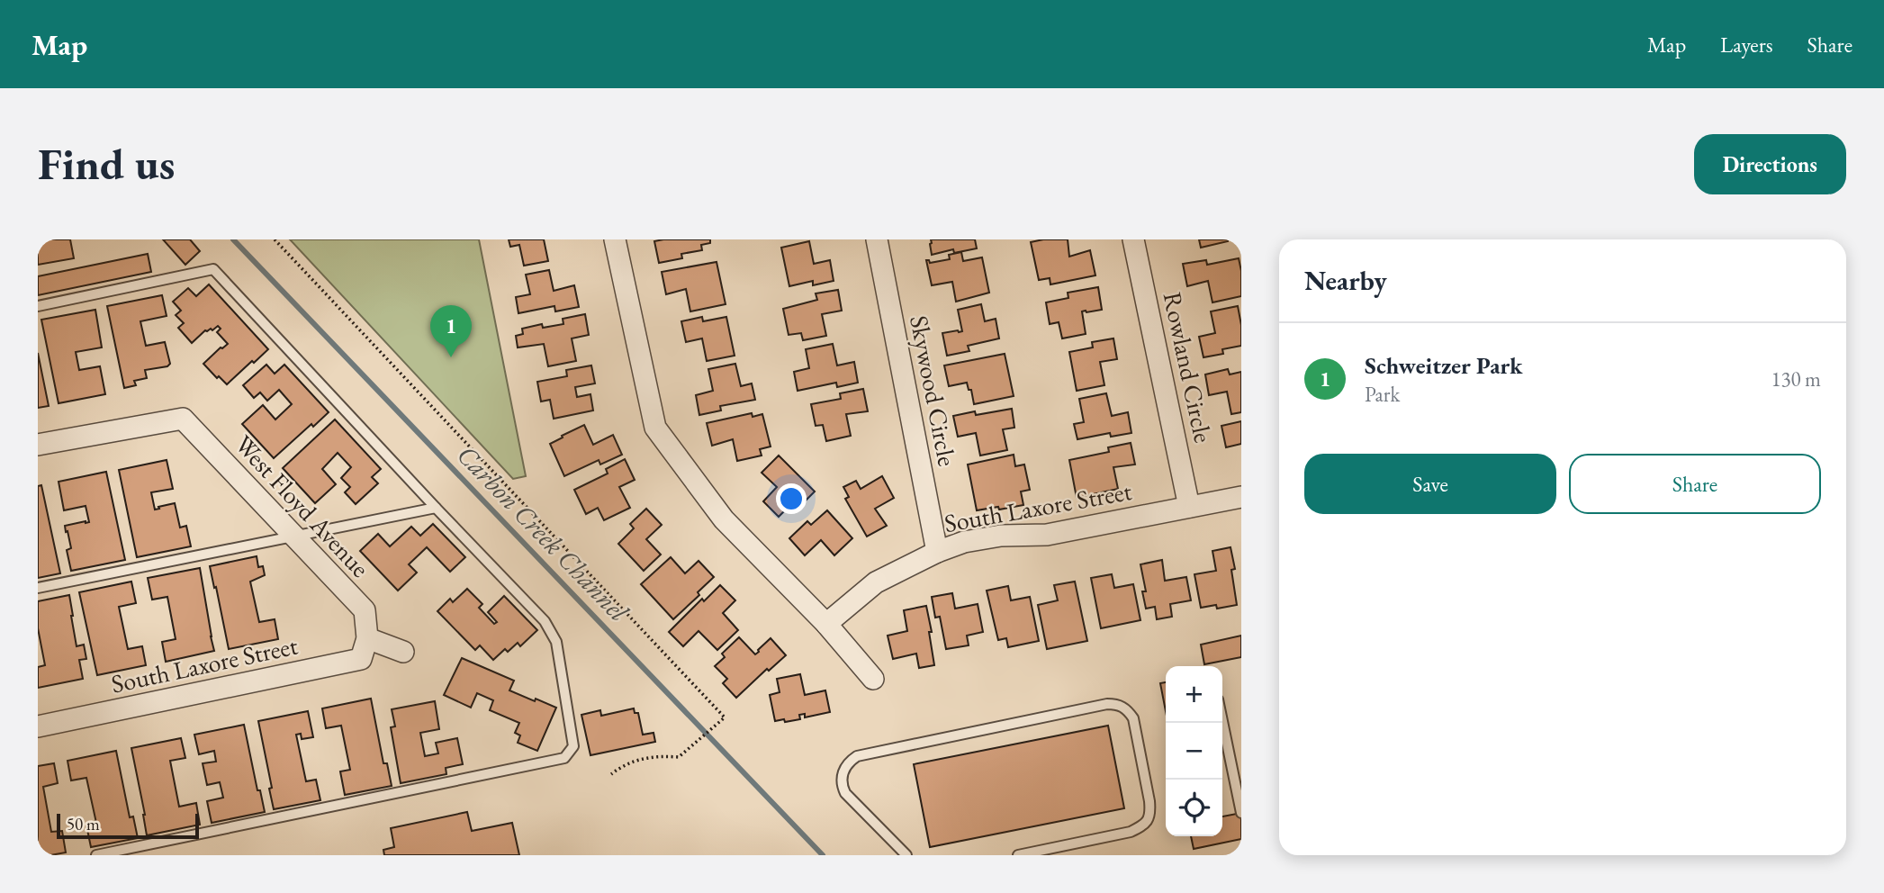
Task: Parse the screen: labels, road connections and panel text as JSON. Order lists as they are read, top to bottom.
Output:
{
  "streets": {
    "street": [
      "Rowland Circle",
      "Skywood Circle",
      "West Floyd Avenue",
      "South Laxore Street"
    ]
  },
  "crossings": [
    ["Rowland Circle", "South Laxore Street"],
    ["Skywood Circle", "South Laxore Street"],
    ["West Floyd Avenue", "South Laxore Street"]
  ],
  "water": ["Carbon Creek Channel"],
  "scale_bar": "50 m",
  "page": {
    "header": "Map",
    "nav": ["Map", "Layers", "Share"],
    "buttons": [
      "Directions",
      ["Save", "Share"]
    ],
    "title": "Find us",
    "heading": "Nearby",
    "pins": "1",
    "list": [
      {
        "mark": "1",
        "name": "Schweitzer Park",
        "note": "Park",
        "value": "130 m"
      }
    ],
    "map_buttons": ["+", "−"],
    "scale": "50 m"
  }
}
